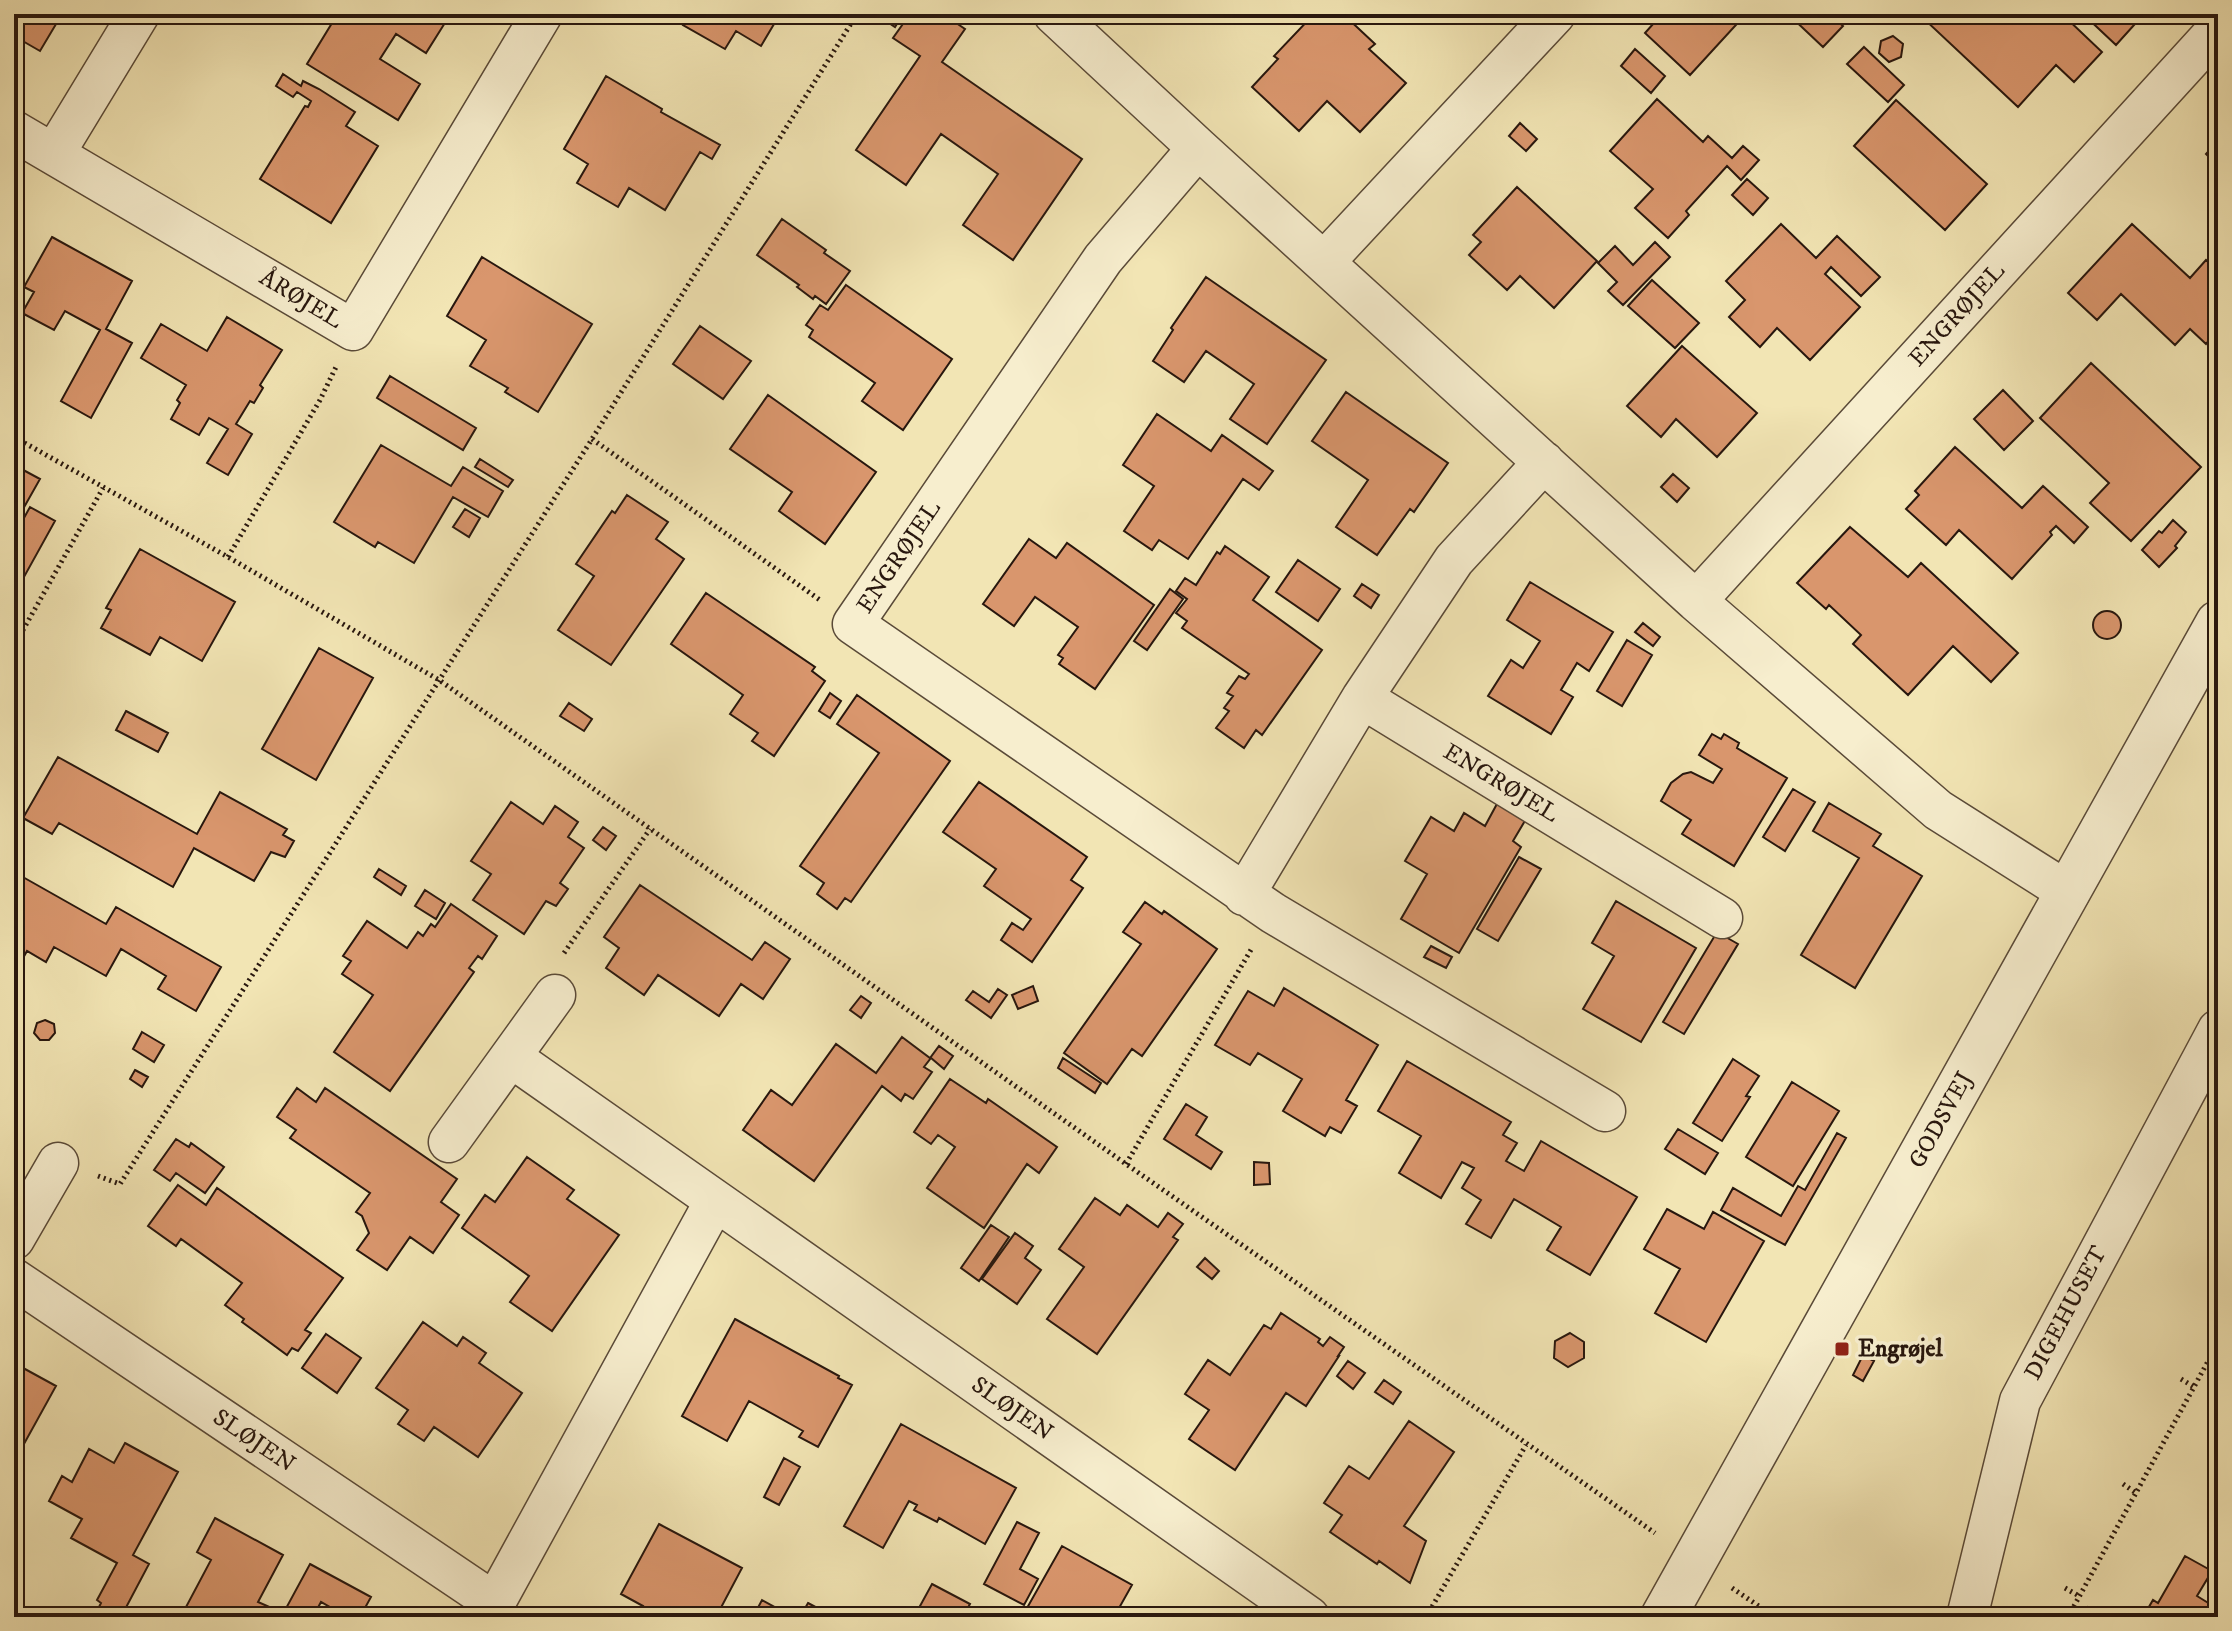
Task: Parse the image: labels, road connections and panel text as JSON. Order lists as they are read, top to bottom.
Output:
{
  "streets": {
    "street": [
      "ÅRØJEL",
      "ENGRØJEL",
      "GODSVEJ",
      "DIGEHUSET",
      "SLØJEN"
    ]
  },
  "places": {
    "transit": ["Engrøjel"]
  }
}
